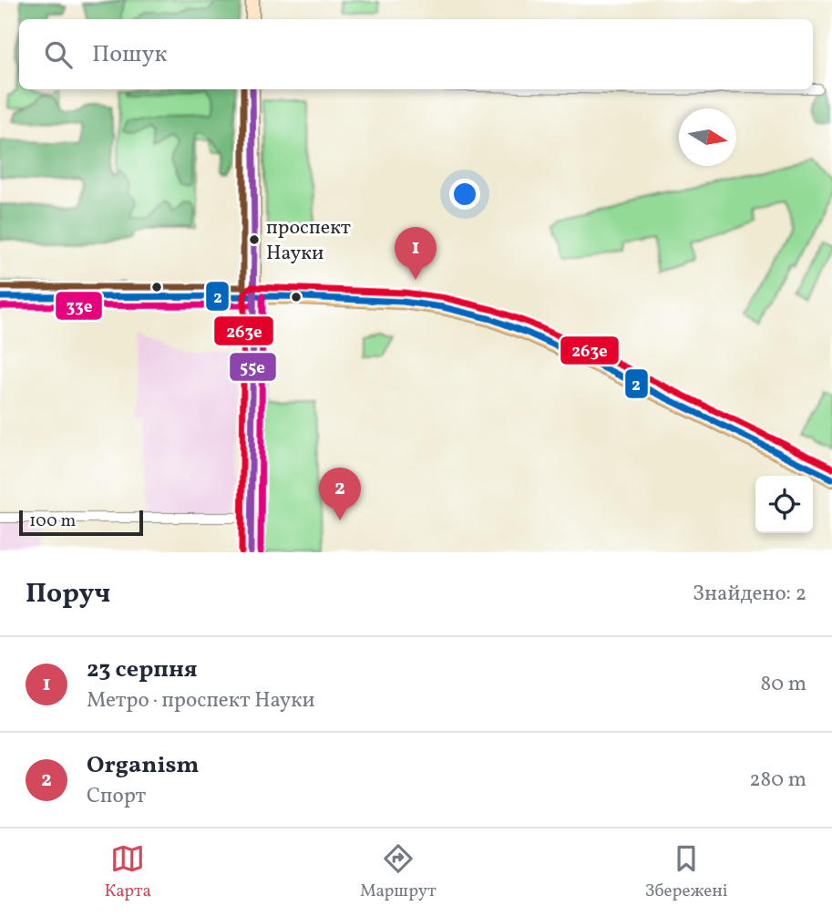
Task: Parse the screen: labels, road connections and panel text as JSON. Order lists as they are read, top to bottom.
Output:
{
  "places": ["проспект Науки"],
  "lines": [
    "transit line 55е",
    "transit line 263е",
    "transit line 2",
    "transit line 33е"
  ],
  "scale_bar": "100 m",
  "north": "right",
  "page": {
    "search": "Пошук",
    "pins": ["1", "2"],
    "scale": "100 m",
    "heading": ["Поруч", "Знайдено: 2"],
    "list": [
      {
        "mark": "1",
        "name": "23 серпня",
        "note": "Метро · проспект Науки",
        "value": "80 m"
      },
      {
        "mark": "2",
        "name": "Organism",
        "note": "Спорт",
        "value": "280 m"
      }
    ],
    "nav": ["Карта", "Маршрут", "Збережені"]
  }
}
